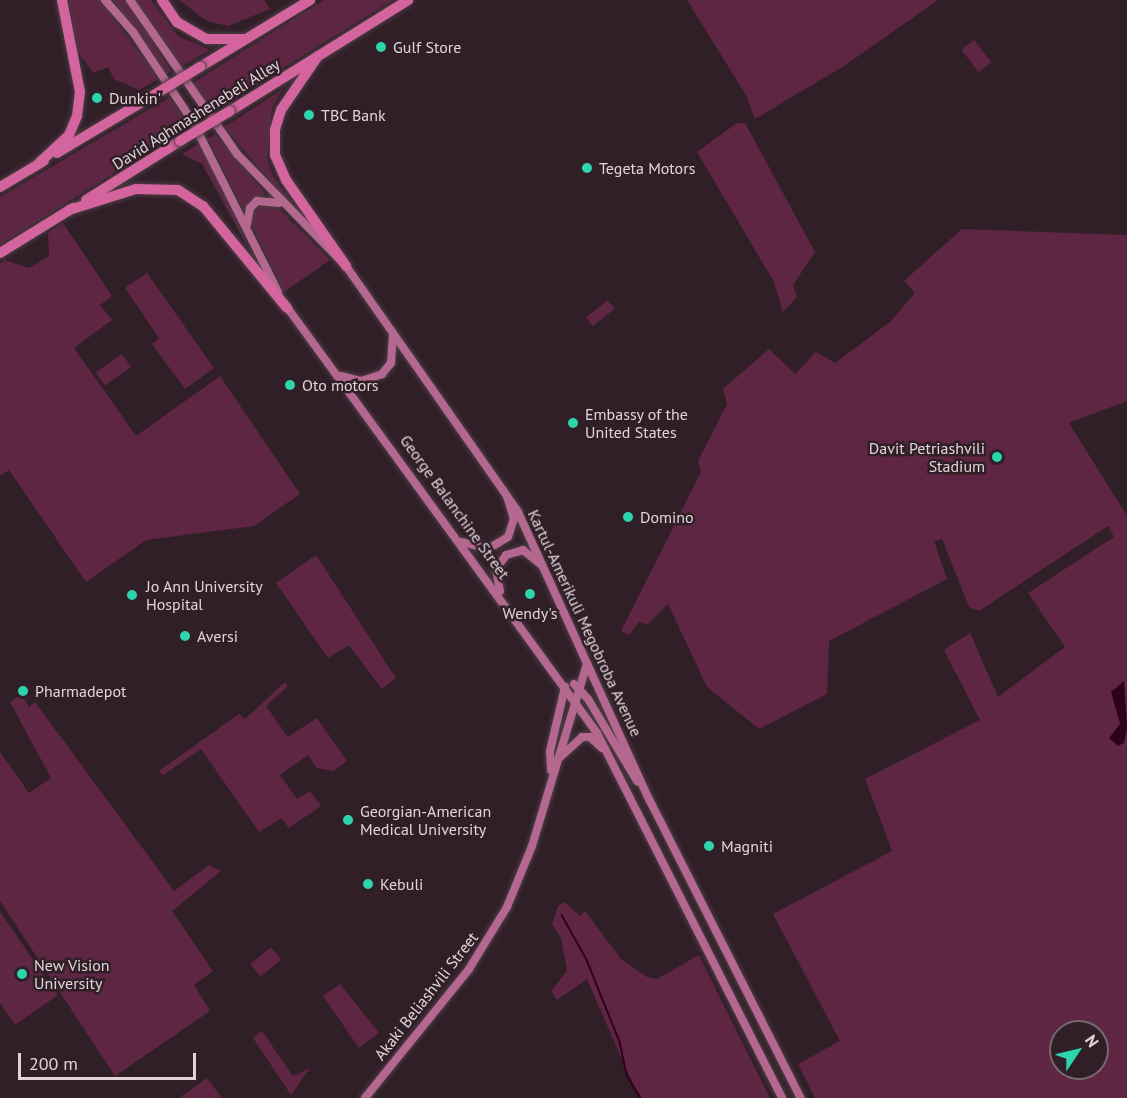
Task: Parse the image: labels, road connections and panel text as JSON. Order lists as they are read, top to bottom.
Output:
{
  "streets": {
    "highway": ["David Aghmashenebeli Alley"],
    "main road": ["George Balanchine Street", "Kartul-Amerikuli Megobroba Avenue", "Akaki Beliashvili Street"]
  },
  "crossings": [
    ["George Balanchine Street", "Akaki Beliashvili Street"],
    ["Kartul-Amerikuli Megobroba Avenue", "Akaki Beliashvili Street"]
  ],
  "places": [
    "Gulf Store",
    "Dunkin'",
    "TBC Bank",
    "Tegeta Motors",
    "Oto motors",
    "Embassy of the United States",
    "Davit Petriashvili Stadium",
    "Domino",
    "Wendy's",
    "Jo Ann University Hospital",
    "Aversi",
    "Pharmadepot",
    "Georgian-American Medical University",
    "Magniti",
    "Kebuli",
    "New Vision University"
  ],
  "scale_bar": "200 m",
  "north": "top right"
}
